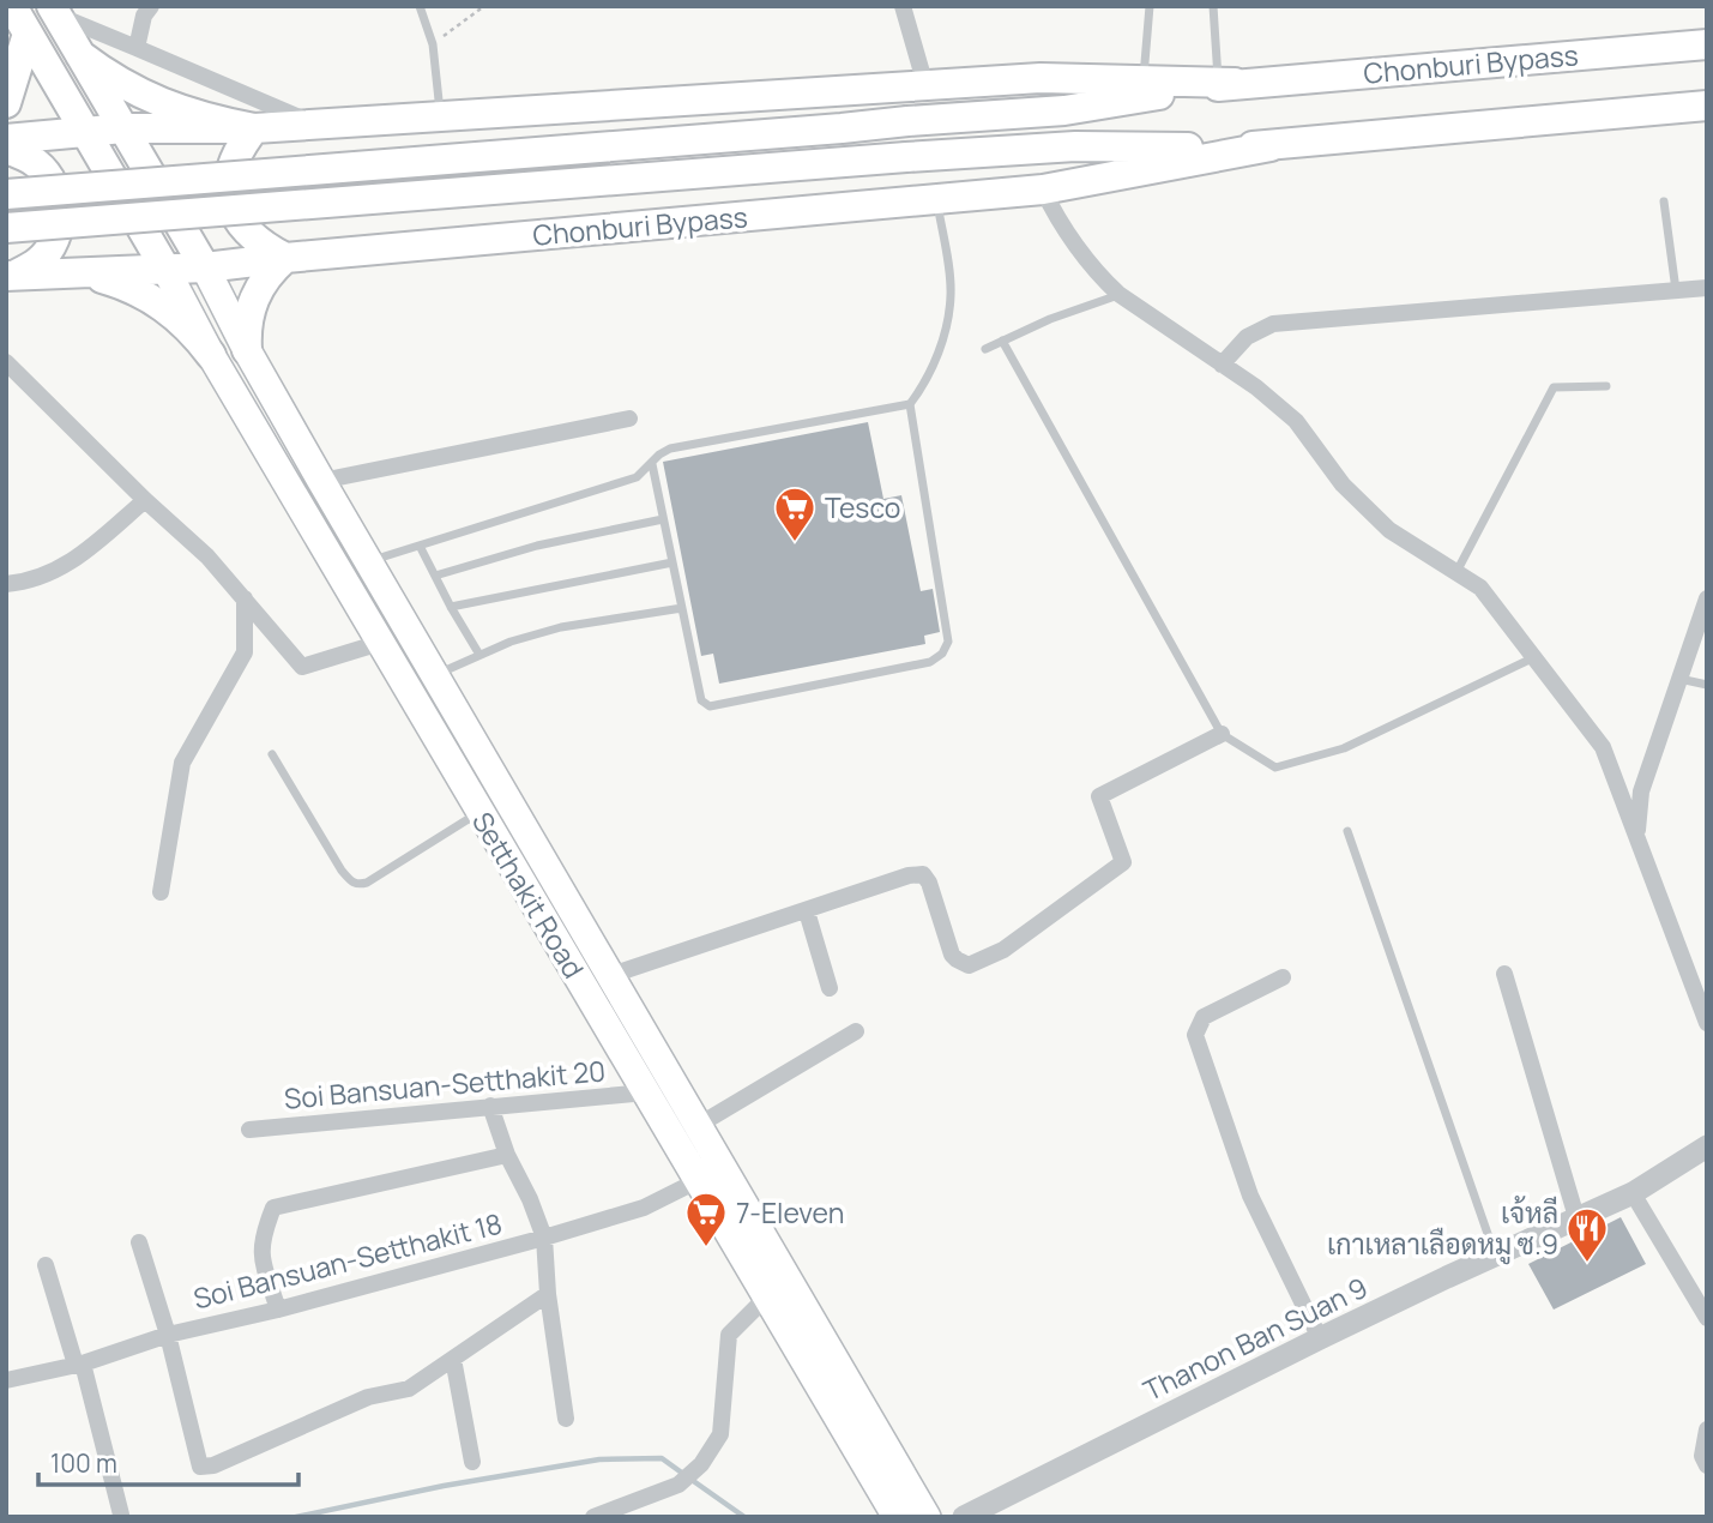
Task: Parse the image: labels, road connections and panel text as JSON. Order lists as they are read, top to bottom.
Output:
{
  "streets": {
    "highway": ["Chonburi Bypass"],
    "main road": ["Setthakit Road"],
    "street": ["Soi Bansuan-Setthakit 20", "Soi Bansuan-Setthakit 18", "Thanon Ban Suan 9"]
  },
  "crossings": [
    ["Chonburi Bypass", "Setthakit Road"],
    ["Setthakit Road", "Soi Bansuan-Setthakit 20"],
    ["Setthakit Road", "Soi Bansuan-Setthakit 18"]
  ],
  "places": {
    "supermarket": ["Tesco", "7-Eleven"],
    "restaurant": ["เจ้หลี เกาเหลาเลือดหมู ซ.9"]
  },
  "scale_bar": "100 m"
}
